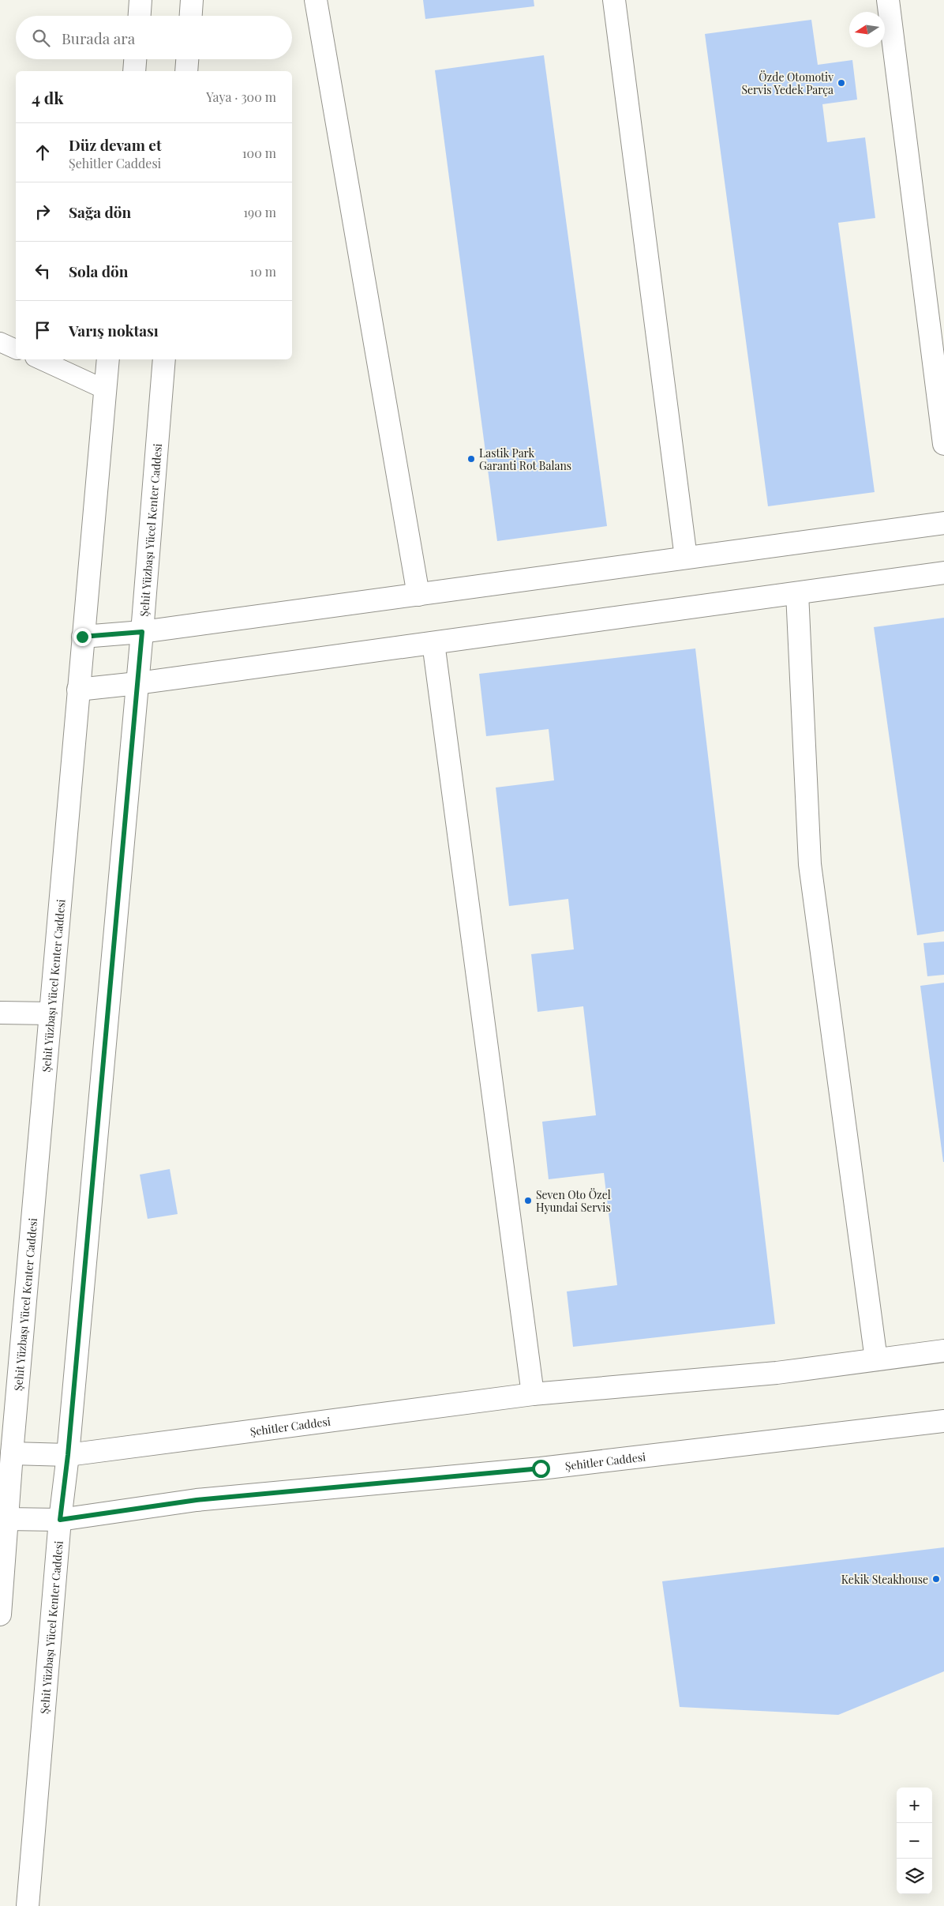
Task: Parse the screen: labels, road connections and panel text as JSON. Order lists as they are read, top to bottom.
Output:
{
  "streets": {
    "street": ["Şehit Yüzbaşı Yücel Kenter Caddesi", "Şehitler Caddesi"]
  },
  "crossings": [
    ["Şehit Yüzbaşı Yücel Kenter Caddesi", "Şehitler Caddesi"]
  ],
  "places": [
    "Özde Otomotiv Servis Yedek Parça",
    "Lastik Park Garanti Rot Balans",
    "Seven Oto Özel Hyundai Servis",
    "Kekik Steakhouse"
  ],
  "north": "left",
  "page": {
    "search": "Burada ara",
    "heading": ["4 dk", "Yaya · 300 m"],
    "list": [
      ["Düz devam et", "Şehitler Caddesi", "100 m"],
      ["Sağa dön", "190 m"],
      ["Sola dön", "10 m"],
      "Varış noktası"
    ],
    "map_buttons": ["+", "−"]
  }
}
